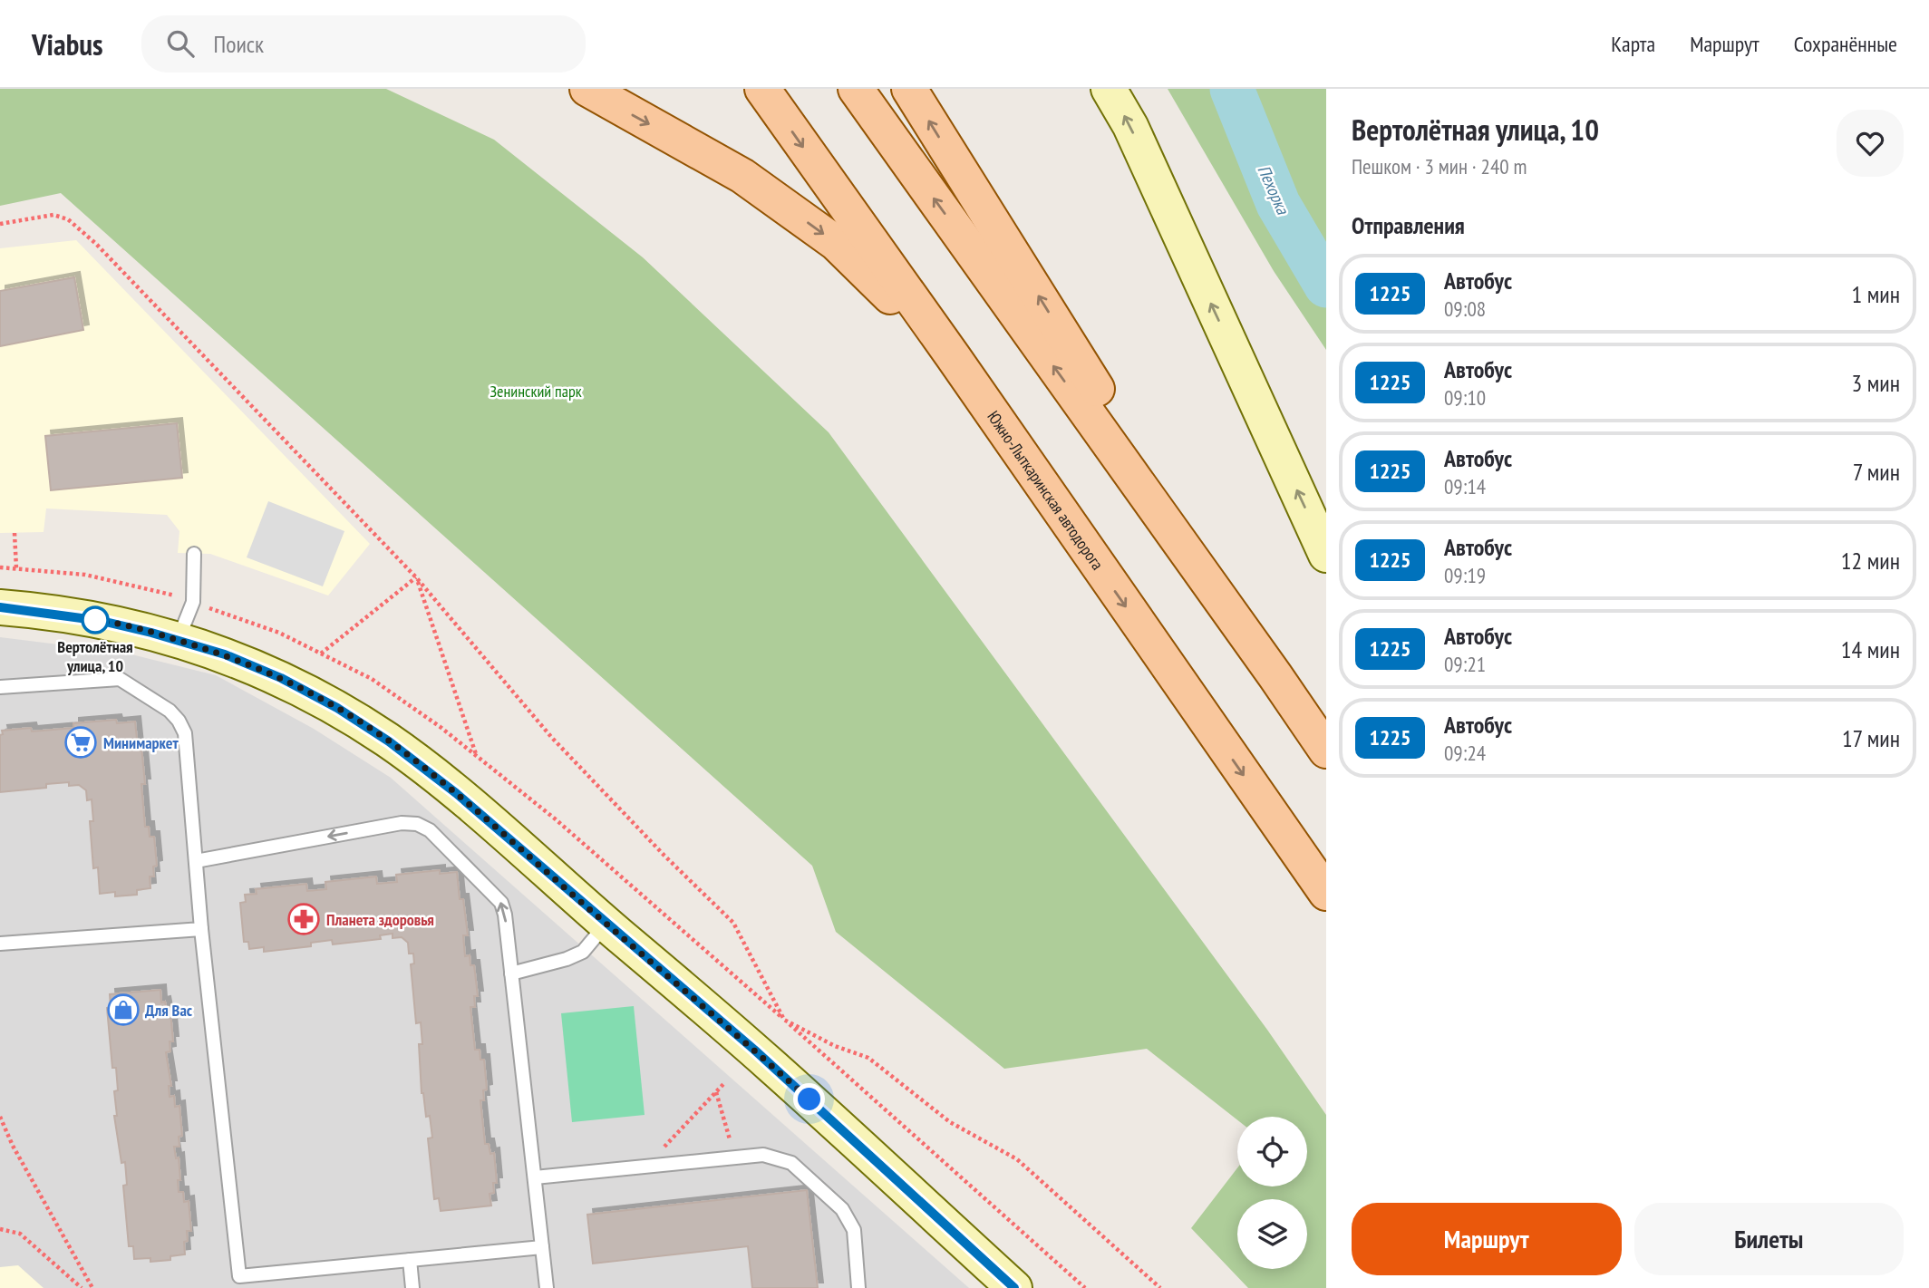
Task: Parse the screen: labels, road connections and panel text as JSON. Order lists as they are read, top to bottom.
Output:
{
  "streets": {
    "main road": ["Южно-Лыткаринская автодорога"]
  },
  "water": ["Пехорка"],
  "parks": ["Зенинский парк"],
  "places": {
    "other": ["Вертолётная улица, 10"],
    "supermarket": ["Минимаркет"],
    "pharmacy": ["Планета здоровья"],
    "shop": ["Для Вас"]
  },
  "lines": ["bus line 1225"],
  "page": {
    "header": "Viabus",
    "search": "Поиск",
    "nav": ["Карта", "Маршрут", "Сохранённые"],
    "heading": [
      ["Вертолётная улица, 10", "Пешком · 3 мин · 240 m"],
      "Отправления"
    ],
    "list": [
      {
        "mark": "1225",
        "name": "Автобус",
        "note": "09:08",
        "value": "1 мин"
      },
      {
        "mark": "1225",
        "name": "Автобус",
        "note": "09:10",
        "value": "3 мин"
      },
      {
        "mark": "1225",
        "name": "Автобус",
        "note": "09:14",
        "value": "7 мин"
      },
      {
        "mark": "1225",
        "name": "Автобус",
        "note": "09:19",
        "value": "12 мин"
      },
      {
        "mark": "1225",
        "name": "Автобус",
        "note": "09:21",
        "value": "14 мин"
      },
      {
        "mark": "1225",
        "name": "Автобус",
        "note": "09:24",
        "value": "17 мин"
      }
    ],
    "buttons": ["Маршрут", "Билеты"]
  }
}
